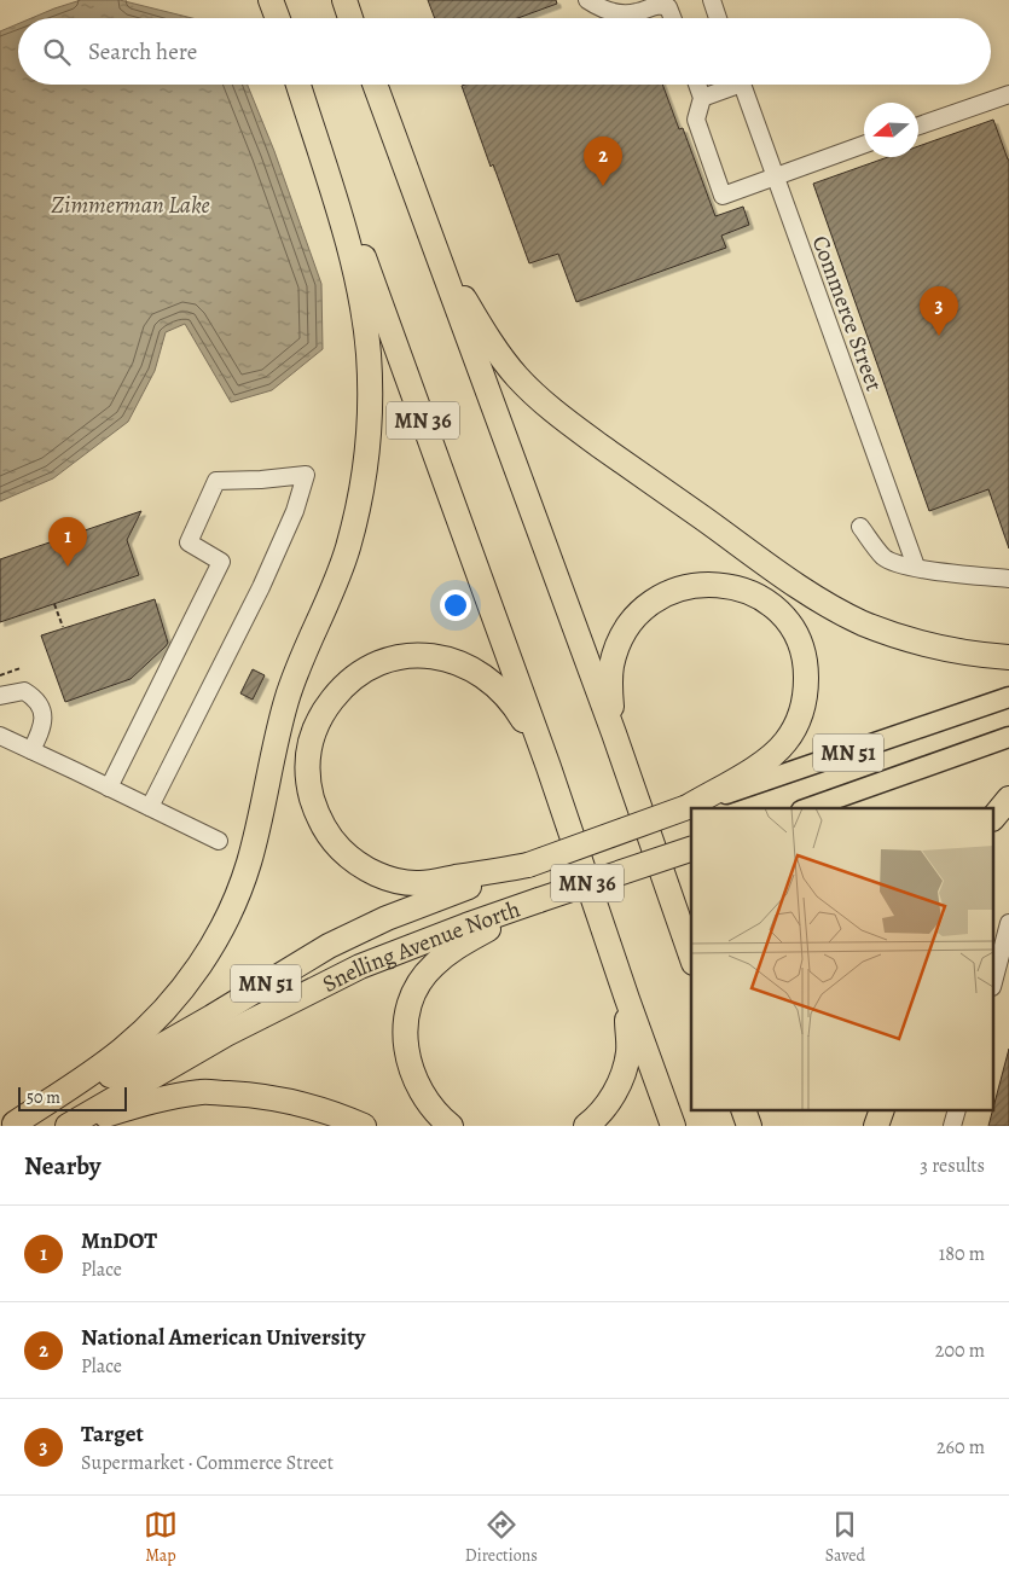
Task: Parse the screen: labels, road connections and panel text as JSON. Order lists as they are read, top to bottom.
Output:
{
  "streets": {
    "highway": ["MN 36", "MN 51", "Snelling Avenue North"],
    "street": ["Commerce Street"]
  },
  "water": ["Zimmerman Lake"],
  "scale_bar": "50 m",
  "north": "left",
  "page": {
    "search": "Search here",
    "pins": ["2", "3", "1"],
    "scale": "50 m",
    "heading": ["Nearby", "3 results"],
    "list": [
      {
        "mark": "1",
        "name": "MnDOT",
        "note": "Place",
        "value": "180 m"
      },
      {
        "mark": "2",
        "name": "National American University",
        "note": "Place",
        "value": "200 m"
      },
      {
        "mark": "3",
        "name": "Target",
        "note": "Supermarket · Commerce Street",
        "value": "260 m"
      }
    ],
    "nav": ["Map", "Directions", "Saved"]
  }
}
